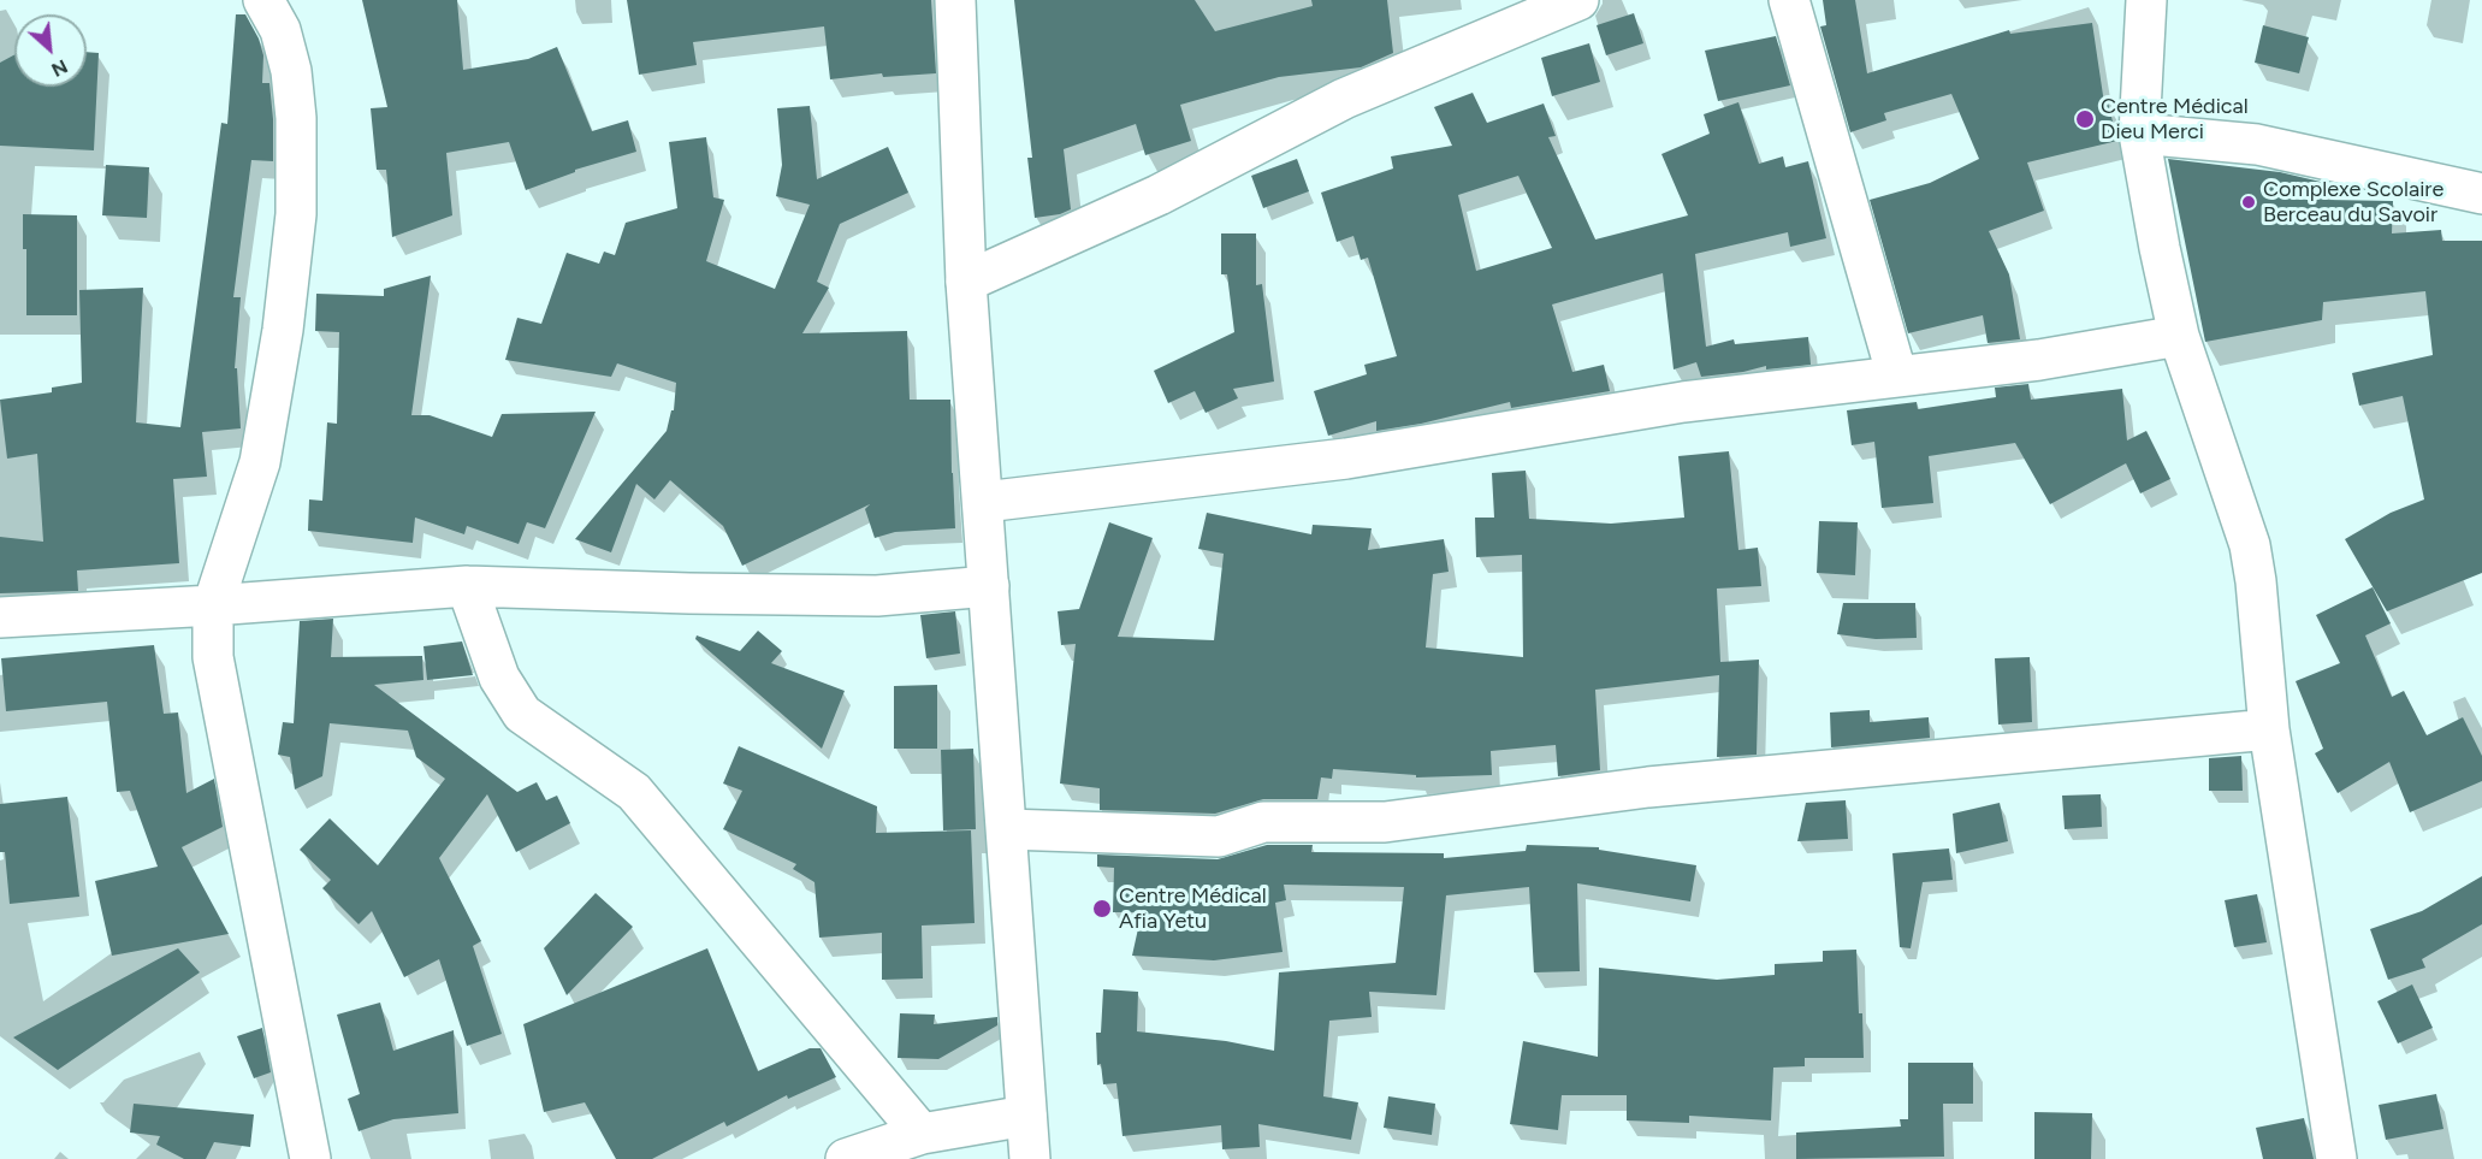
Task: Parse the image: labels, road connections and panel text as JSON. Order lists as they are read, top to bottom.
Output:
{
  "places": ["Centre Médical Dieu Merci", "Complexe Scolaire Berceau du Savoir", "Centre Médical Afia Yetu"],
  "north": "bottom right"
}
